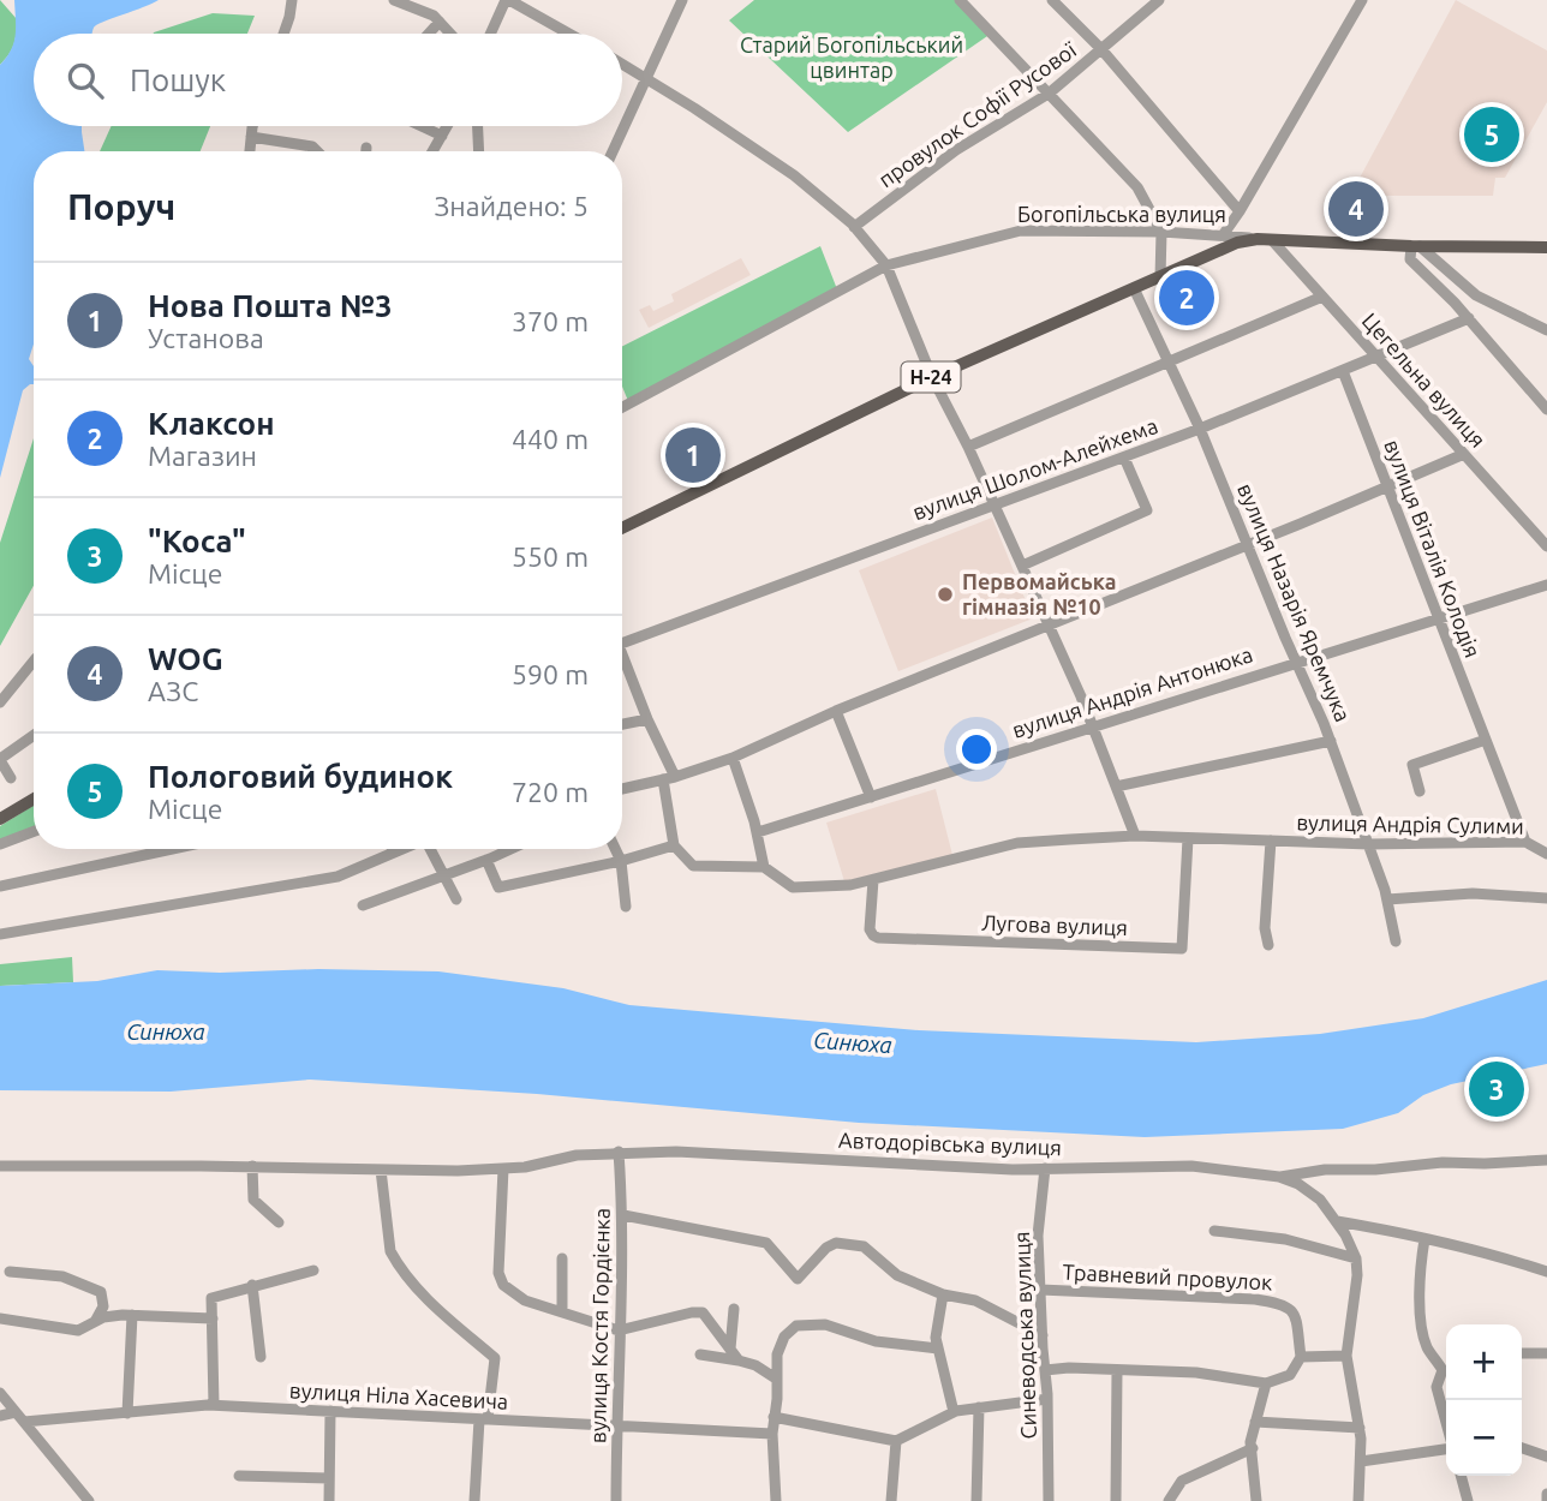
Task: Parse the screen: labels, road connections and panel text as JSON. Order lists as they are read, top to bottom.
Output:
{
  "streets": {
    "main road": ["Богопільська вулиця", "Н-24"],
    "street": [
      "провулок Софії Русової",
      "Цегельна вулиця",
      "вулиця Шолом-Алейхема",
      "вулиця Віталія Колодія",
      "вулиця Назарія Яремчука",
      "вулиця Андрія Антонюка",
      "вулиця Андрія Сулими",
      "Лугова вулиця",
      "Автодорівська вулиця",
      "Травневий провулок",
      "вулиця Костя Гордієнка",
      "Синеводська вулиця",
      "вулиця Ніла Хасевича"
    ]
  },
  "crossings": [
    ["Богопільська вулиця", "Н-24"],
    ["Богопільська вулиця", "Цегельна вулиця"],
    ["Н-24", "вулиця Назарія Яремчука"],
    ["Цегельна вулиця", "вулиця Шолом-Алейхема"],
    ["вулиця Шолом-Алейхема", "вулиця Віталія Колодія"],
    ["вулиця Шолом-Алейхема", "вулиця Назарія Яремчука"],
    ["вулиця Віталія Колодія", "вулиця Андрія Антонюка"],
    ["вулиця Віталія Колодія", "вулиця Андрія Сулими"],
    ["вулиця Назарія Яремчука", "вулиця Андрія Антонюка"],
    ["вулиця Назарія Яремчука", "вулиця Андрія Сулими"],
    ["вулиця Андрія Сулими", "Лугова вулиця"],
    ["Автодорівська вулиця", "вулиця Костя Гордієнка"],
    ["Автодорівська вулиця", "Синеводська вулиця"],
    ["Травневий провулок", "Синеводська вулиця"],
    ["вулиця Костя Гордієнка", "вулиця Ніла Хасевича"]
  ],
  "water": ["Синюха"],
  "parks": ["Старий Богопільський цвинтар"],
  "places": ["Первомайська гімназія №10"],
  "page": {
    "search": "Пошук",
    "pins": [
      "5",
      "4",
      "2",
      "1",
      "3"
    ],
    "heading": ["Поруч", "Знайдено: 5"],
    "list": [
      {
        "mark": "1",
        "name": "Нова Пошта №3",
        "note": "Установа",
        "value": "370 m"
      },
      {
        "mark": "2",
        "name": "Клаксон",
        "note": "Магазин",
        "value": "440 m"
      },
      {
        "mark": "3",
        "name": "\"Коса\"",
        "note": "Місце",
        "value": "550 m"
      },
      {
        "mark": "4",
        "name": "WOG",
        "note": "АЗС",
        "value": "590 m"
      },
      {
        "mark": "5",
        "name": "Пологовий будинок",
        "note": "Місце",
        "value": "720 m"
      }
    ],
    "map_buttons": ["+", "−"]
  }
}
